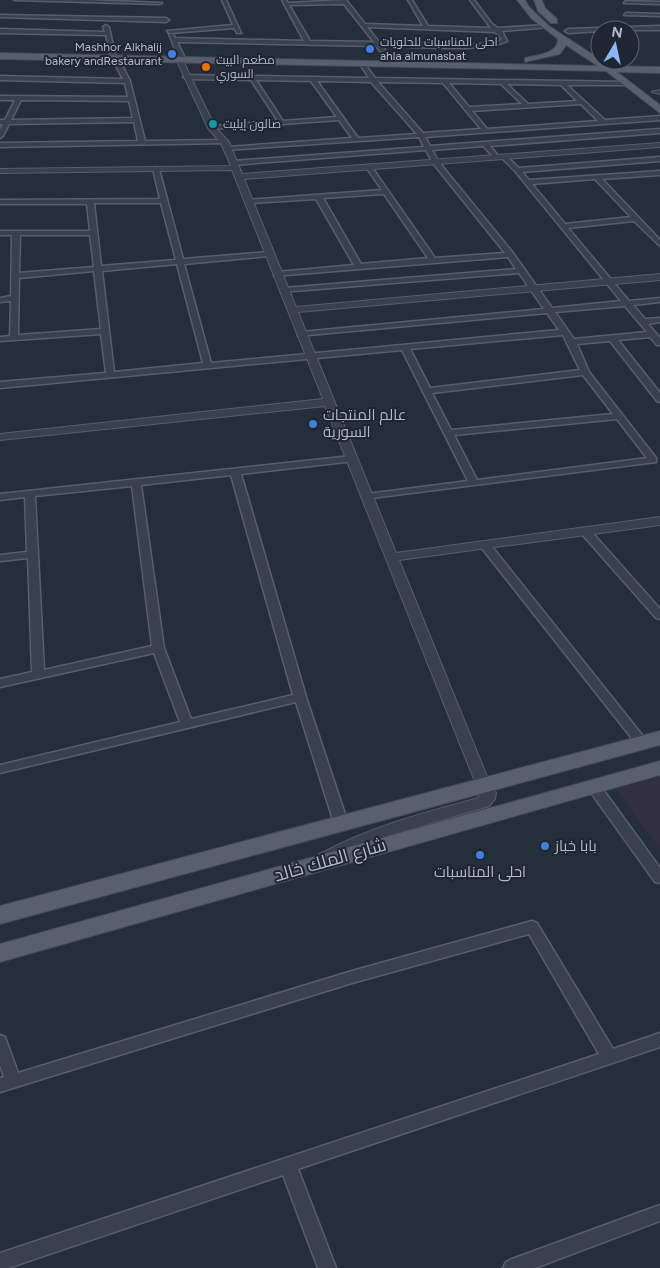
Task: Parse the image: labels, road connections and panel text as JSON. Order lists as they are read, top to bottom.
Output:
{
  "streets": {
    "main road": ["شارع الملك خالد"]
  },
  "places": [
    "احلى المناسبات للحلويات ahla almunasbat",
    "Mashhor Alkhalij bakery andRestaurant",
    "مطعم البيت السوري",
    "صالون إيليت",
    "عالم المنتجات السورية",
    "بابا خباز",
    "احلى المناسبات"
  ],
  "north": "top"
}
